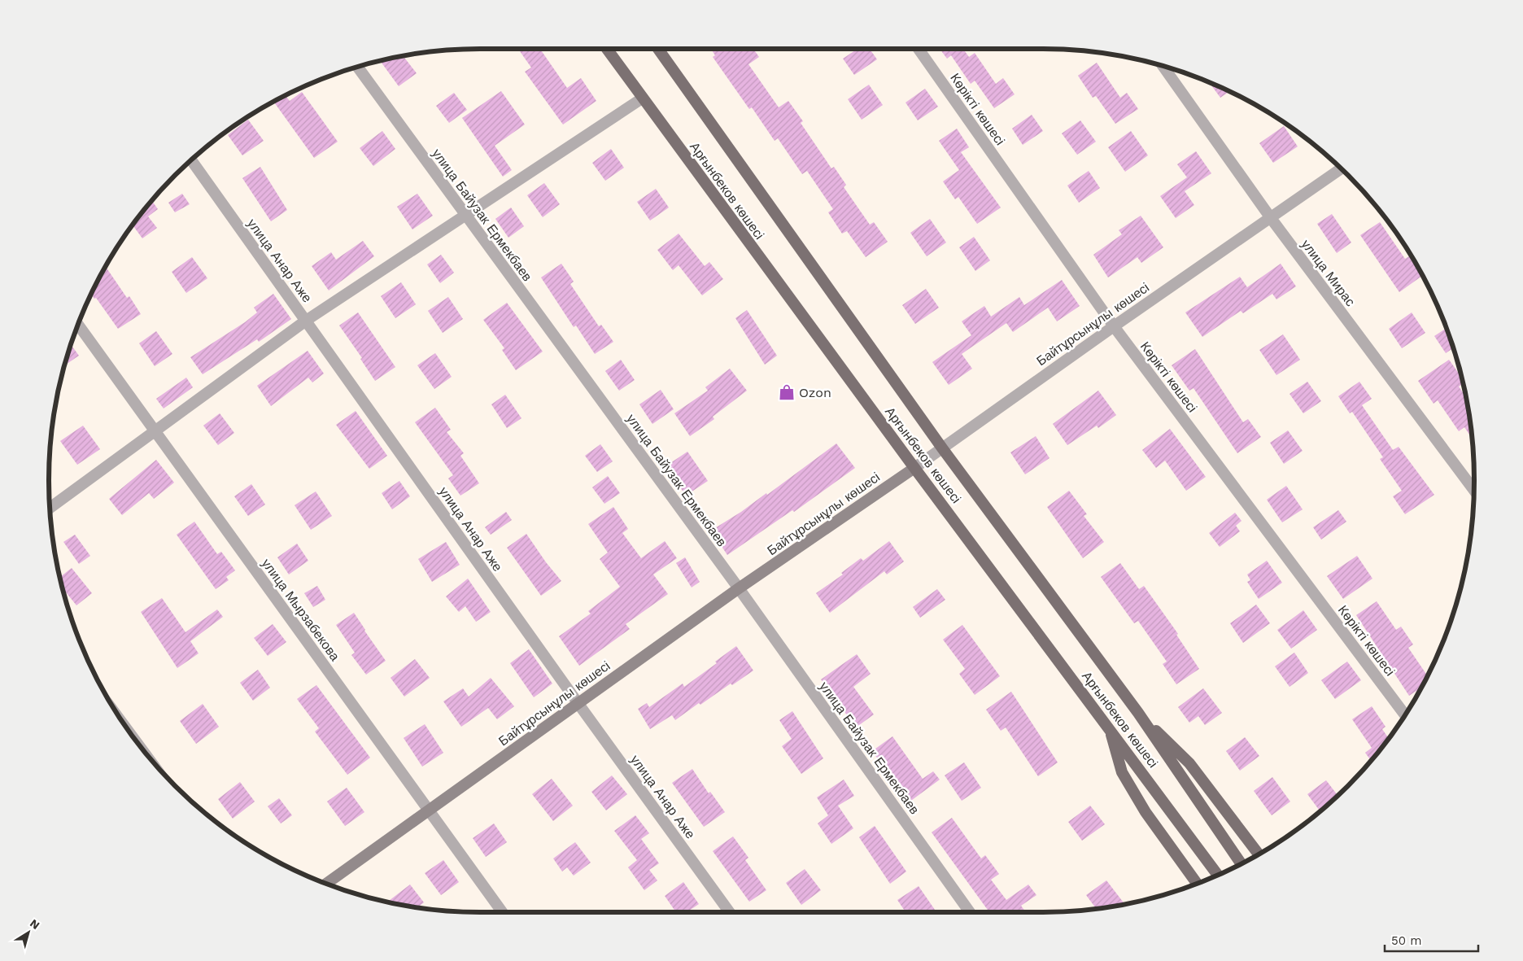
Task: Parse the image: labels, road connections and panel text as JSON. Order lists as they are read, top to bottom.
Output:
{
  "streets": {
    "main road": ["Арғынбеков көшесі", "Байтұрсынұлы көшесі"],
    "street": [
      "Көрікті көшесі",
      "улица Байузак Ермекбаев",
      "улица Анар Аже",
      "улица Мирас",
      "улица Мырзабекова"
    ]
  },
  "crossings": [
    ["Көрікті көшесі", "Байтұрсынұлы көшесі"],
    ["Арғынбеков көшесі", "Байтұрсынұлы көшесі"],
    ["улица Байузак Ермекбаев", "Байтұрсынұлы көшесі"],
    ["улица Анар Аже", "Байтұрсынұлы көшесі"],
    ["улица Мирас", "Байтұрсынұлы көшесі"],
    ["Байтұрсынұлы көшесі", "улица Мырзабекова"]
  ],
  "places": {
    "shop": ["Ozon"]
  },
  "scale_bar": "50 m",
  "north": "top right"
}
